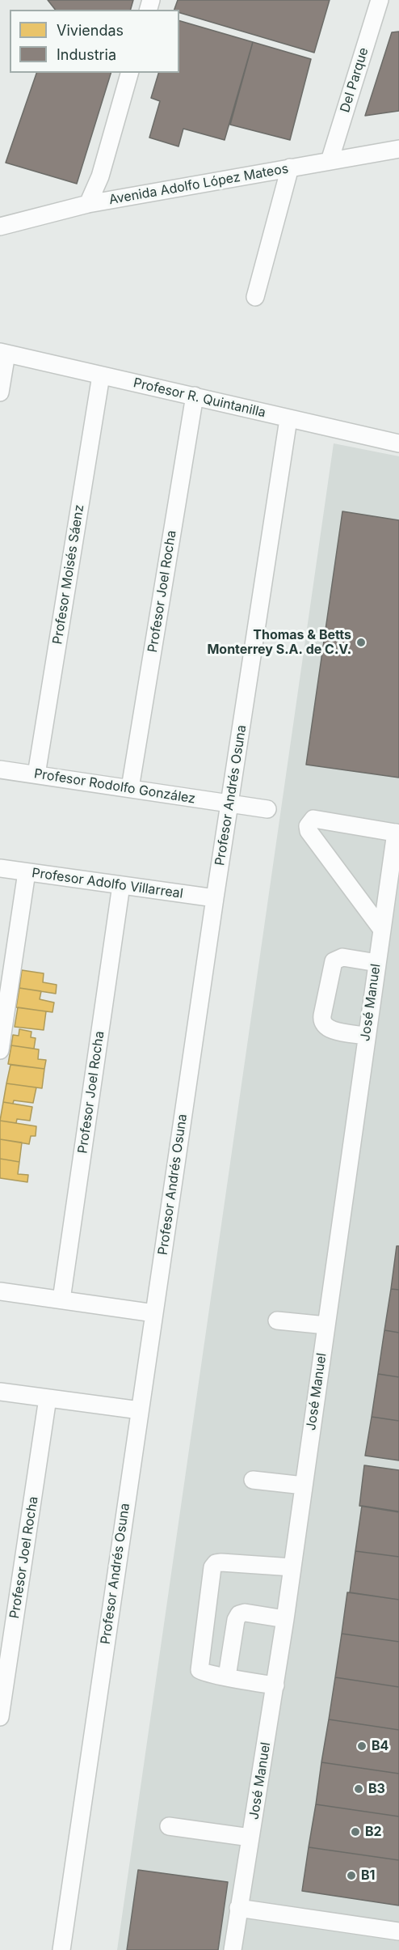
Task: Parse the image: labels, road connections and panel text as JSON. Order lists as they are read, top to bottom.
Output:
{
  "streets": {
    "street": [
      "Del Parque",
      "Avenida Adolfo López Mateos",
      "Profesor R. Quintanilla",
      "Profesor Moisés Sáenz",
      "Profesor Joel Rocha",
      "Profesor Rodolfo González",
      "Profesor Andrés Osuna",
      "Profesor Adolfo Villarreal",
      "José Manuel"
    ]
  },
  "crossings": [
    ["Del Parque", "Avenida Adolfo López Mateos"],
    ["Profesor R. Quintanilla", "Profesor Moisés Sáenz"],
    ["Profesor R. Quintanilla", "Profesor Joel Rocha"],
    ["Profesor R. Quintanilla", "Profesor Andrés Osuna"],
    ["Profesor Moisés Sáenz", "Profesor Rodolfo González"],
    ["Profesor Joel Rocha", "Profesor Rodolfo González"],
    ["Profesor Joel Rocha", "Profesor Adolfo Villarreal"],
    ["Profesor Rodolfo González", "Profesor Andrés Osuna"],
    ["Profesor Andrés Osuna", "Profesor Adolfo Villarreal"]
  ],
  "places": [
    "Thomas & Betts Monterrey S.A. de C.V.",
    "B4",
    "B3",
    "B2",
    "B1"
  ],
  "legend": ["Viviendas", "Industria"]
}
